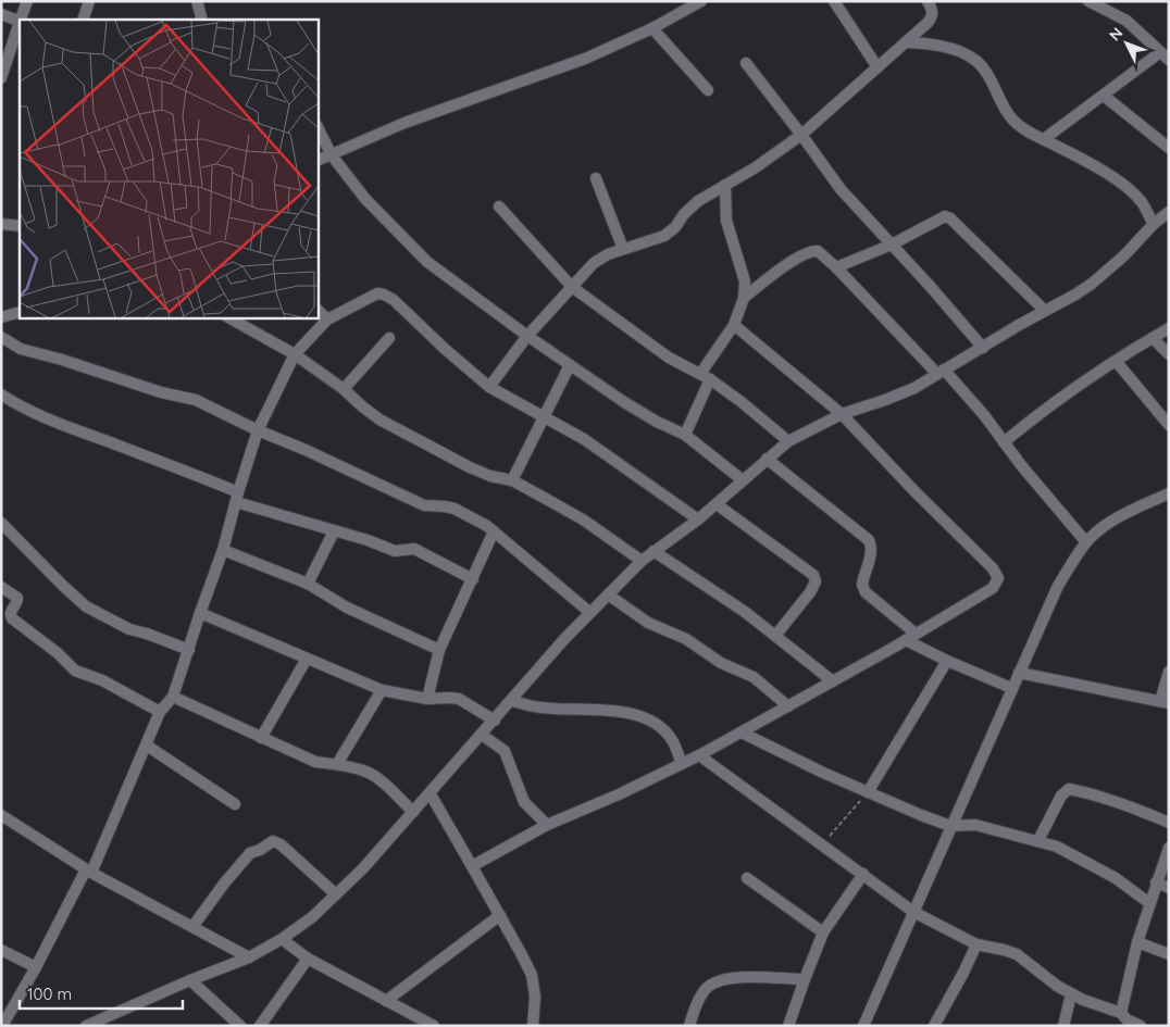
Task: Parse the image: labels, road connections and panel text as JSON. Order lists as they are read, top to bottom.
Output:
{
  "scale_bar": "100 m",
  "north": "top left"
}
